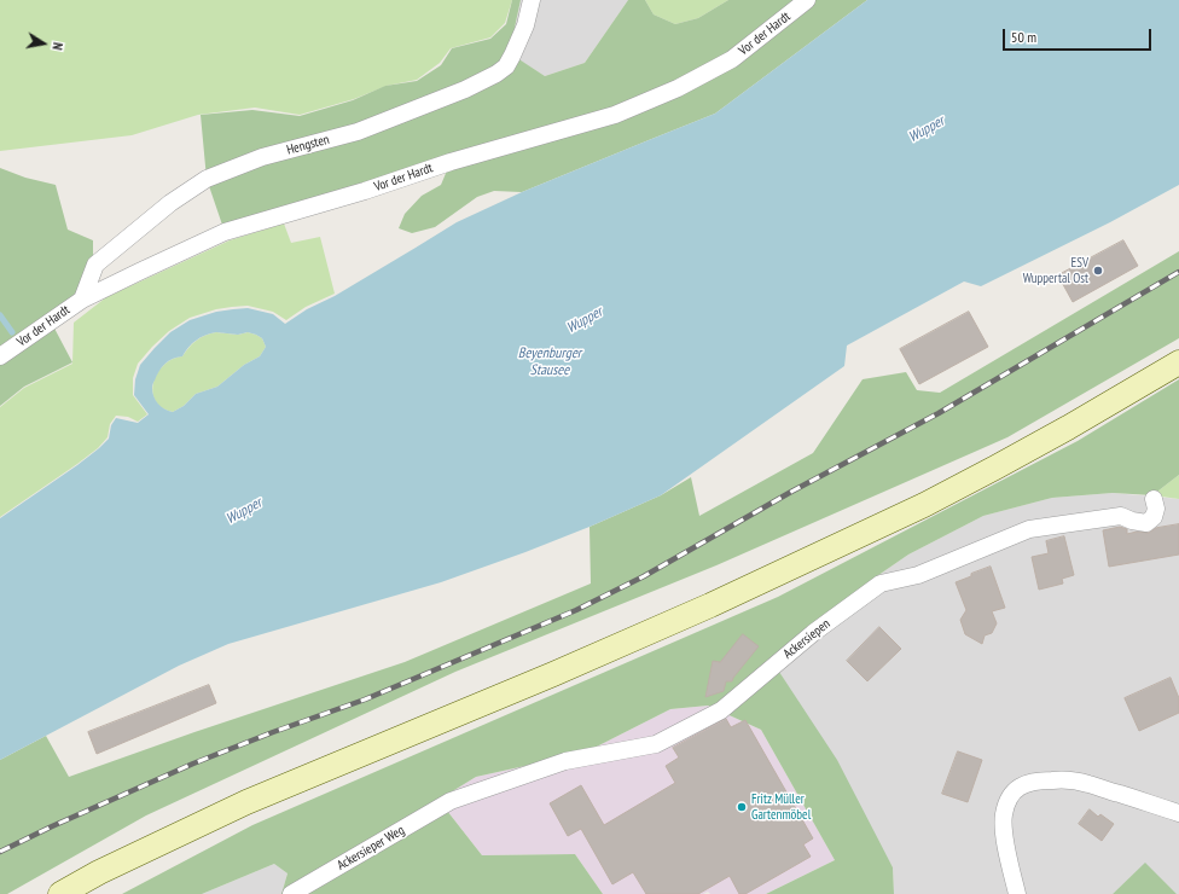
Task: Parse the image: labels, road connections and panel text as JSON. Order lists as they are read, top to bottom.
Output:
{
  "streets": {
    "street": [
      "Vor der Hardt",
      "Hengsten",
      "Ackersiepen",
      "Ackersieper Weg"
    ]
  },
  "crossings": [
    ["Vor der Hardt", "Hengsten"],
    ["Ackersiepen", "Ackersieper Weg"]
  ],
  "water": ["Wupper", "Beyenburger Stausee"],
  "places": ["ESV Wuppertal Ost", "Fritz Müller Gartenmöbel"],
  "scale_bar": "50 m",
  "north": "right"
}
